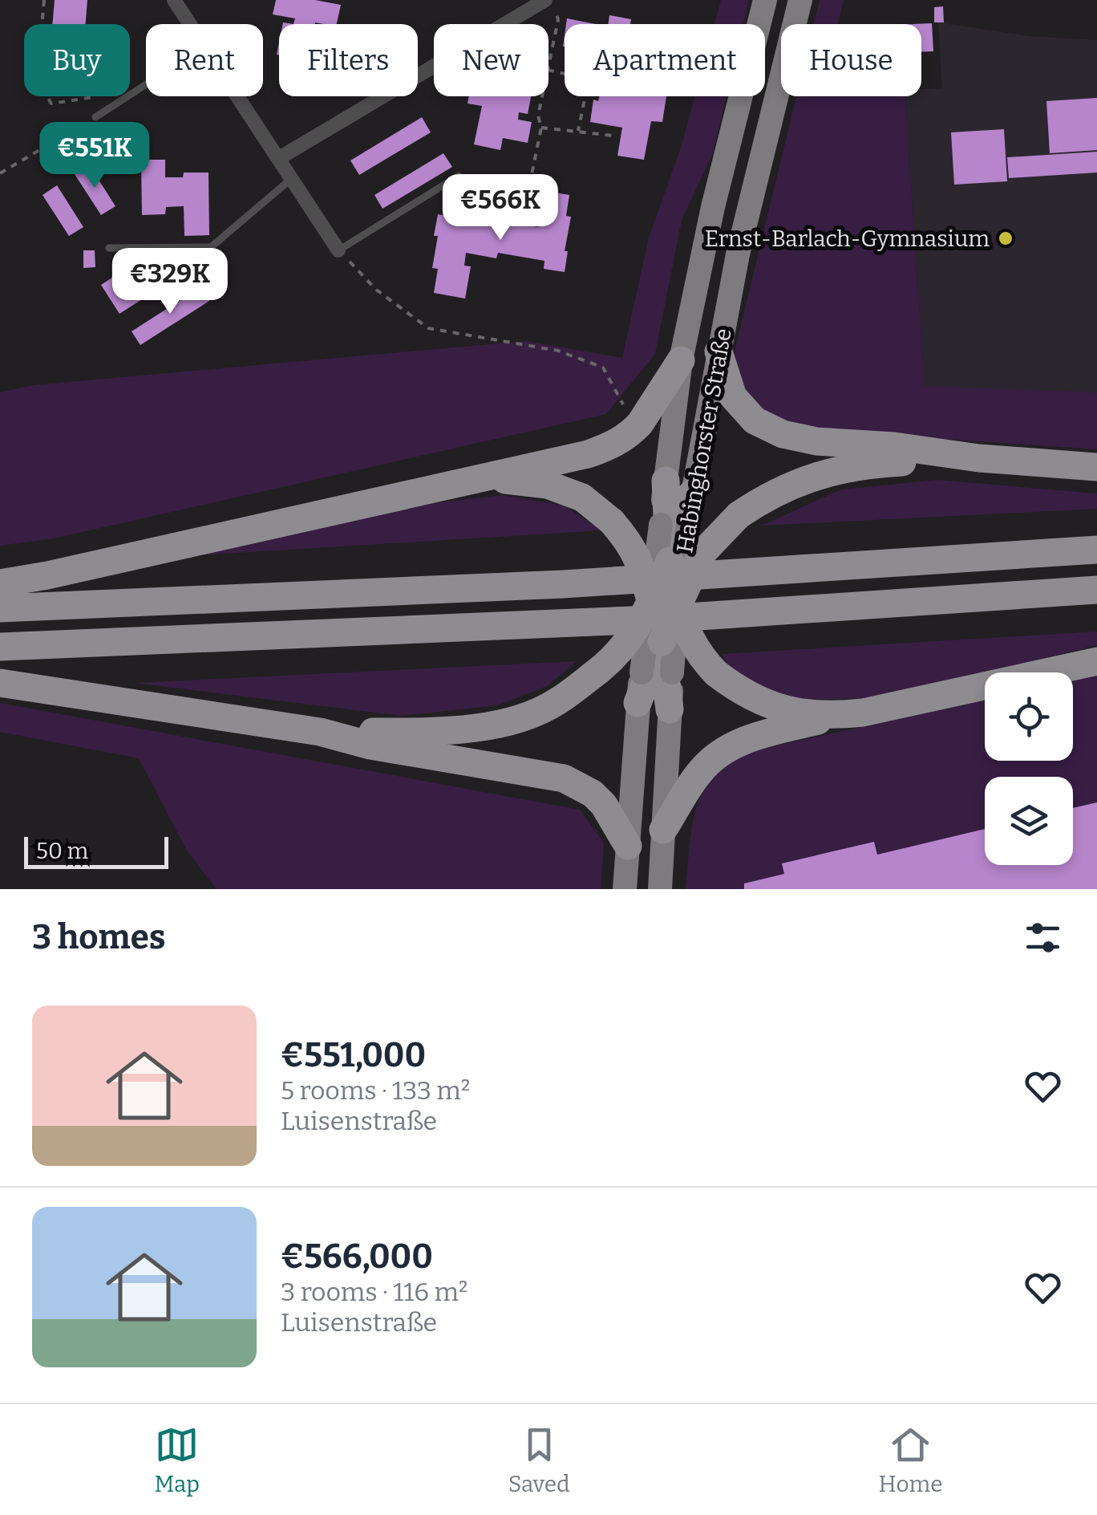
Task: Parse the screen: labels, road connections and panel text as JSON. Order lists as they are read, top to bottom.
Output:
{
  "streets": {
    "main road": ["Habinghorster Straße"]
  },
  "places": ["Ernst-Barlach-Gymnasium"],
  "scale_bar": "50 m",
  "page": {
    "chip": [
      "Buy",
      "Rent",
      "Filters",
      "New",
      "Apartment",
      "House"
    ],
    "price": ["€551K", "€566K", "€329K"],
    "scale": "50 m",
    "heading": "3 homes",
    "list": [
      {
        "name": "€551,000",
        "note": "5 rooms · 133 m² · Luisenstraße"
      },
      {
        "name": "€566,000",
        "note": "3 rooms · 116 m² · Luisenstraße"
      }
    ],
    "tabs": ["Map", "Saved", "Home"]
  }
}
